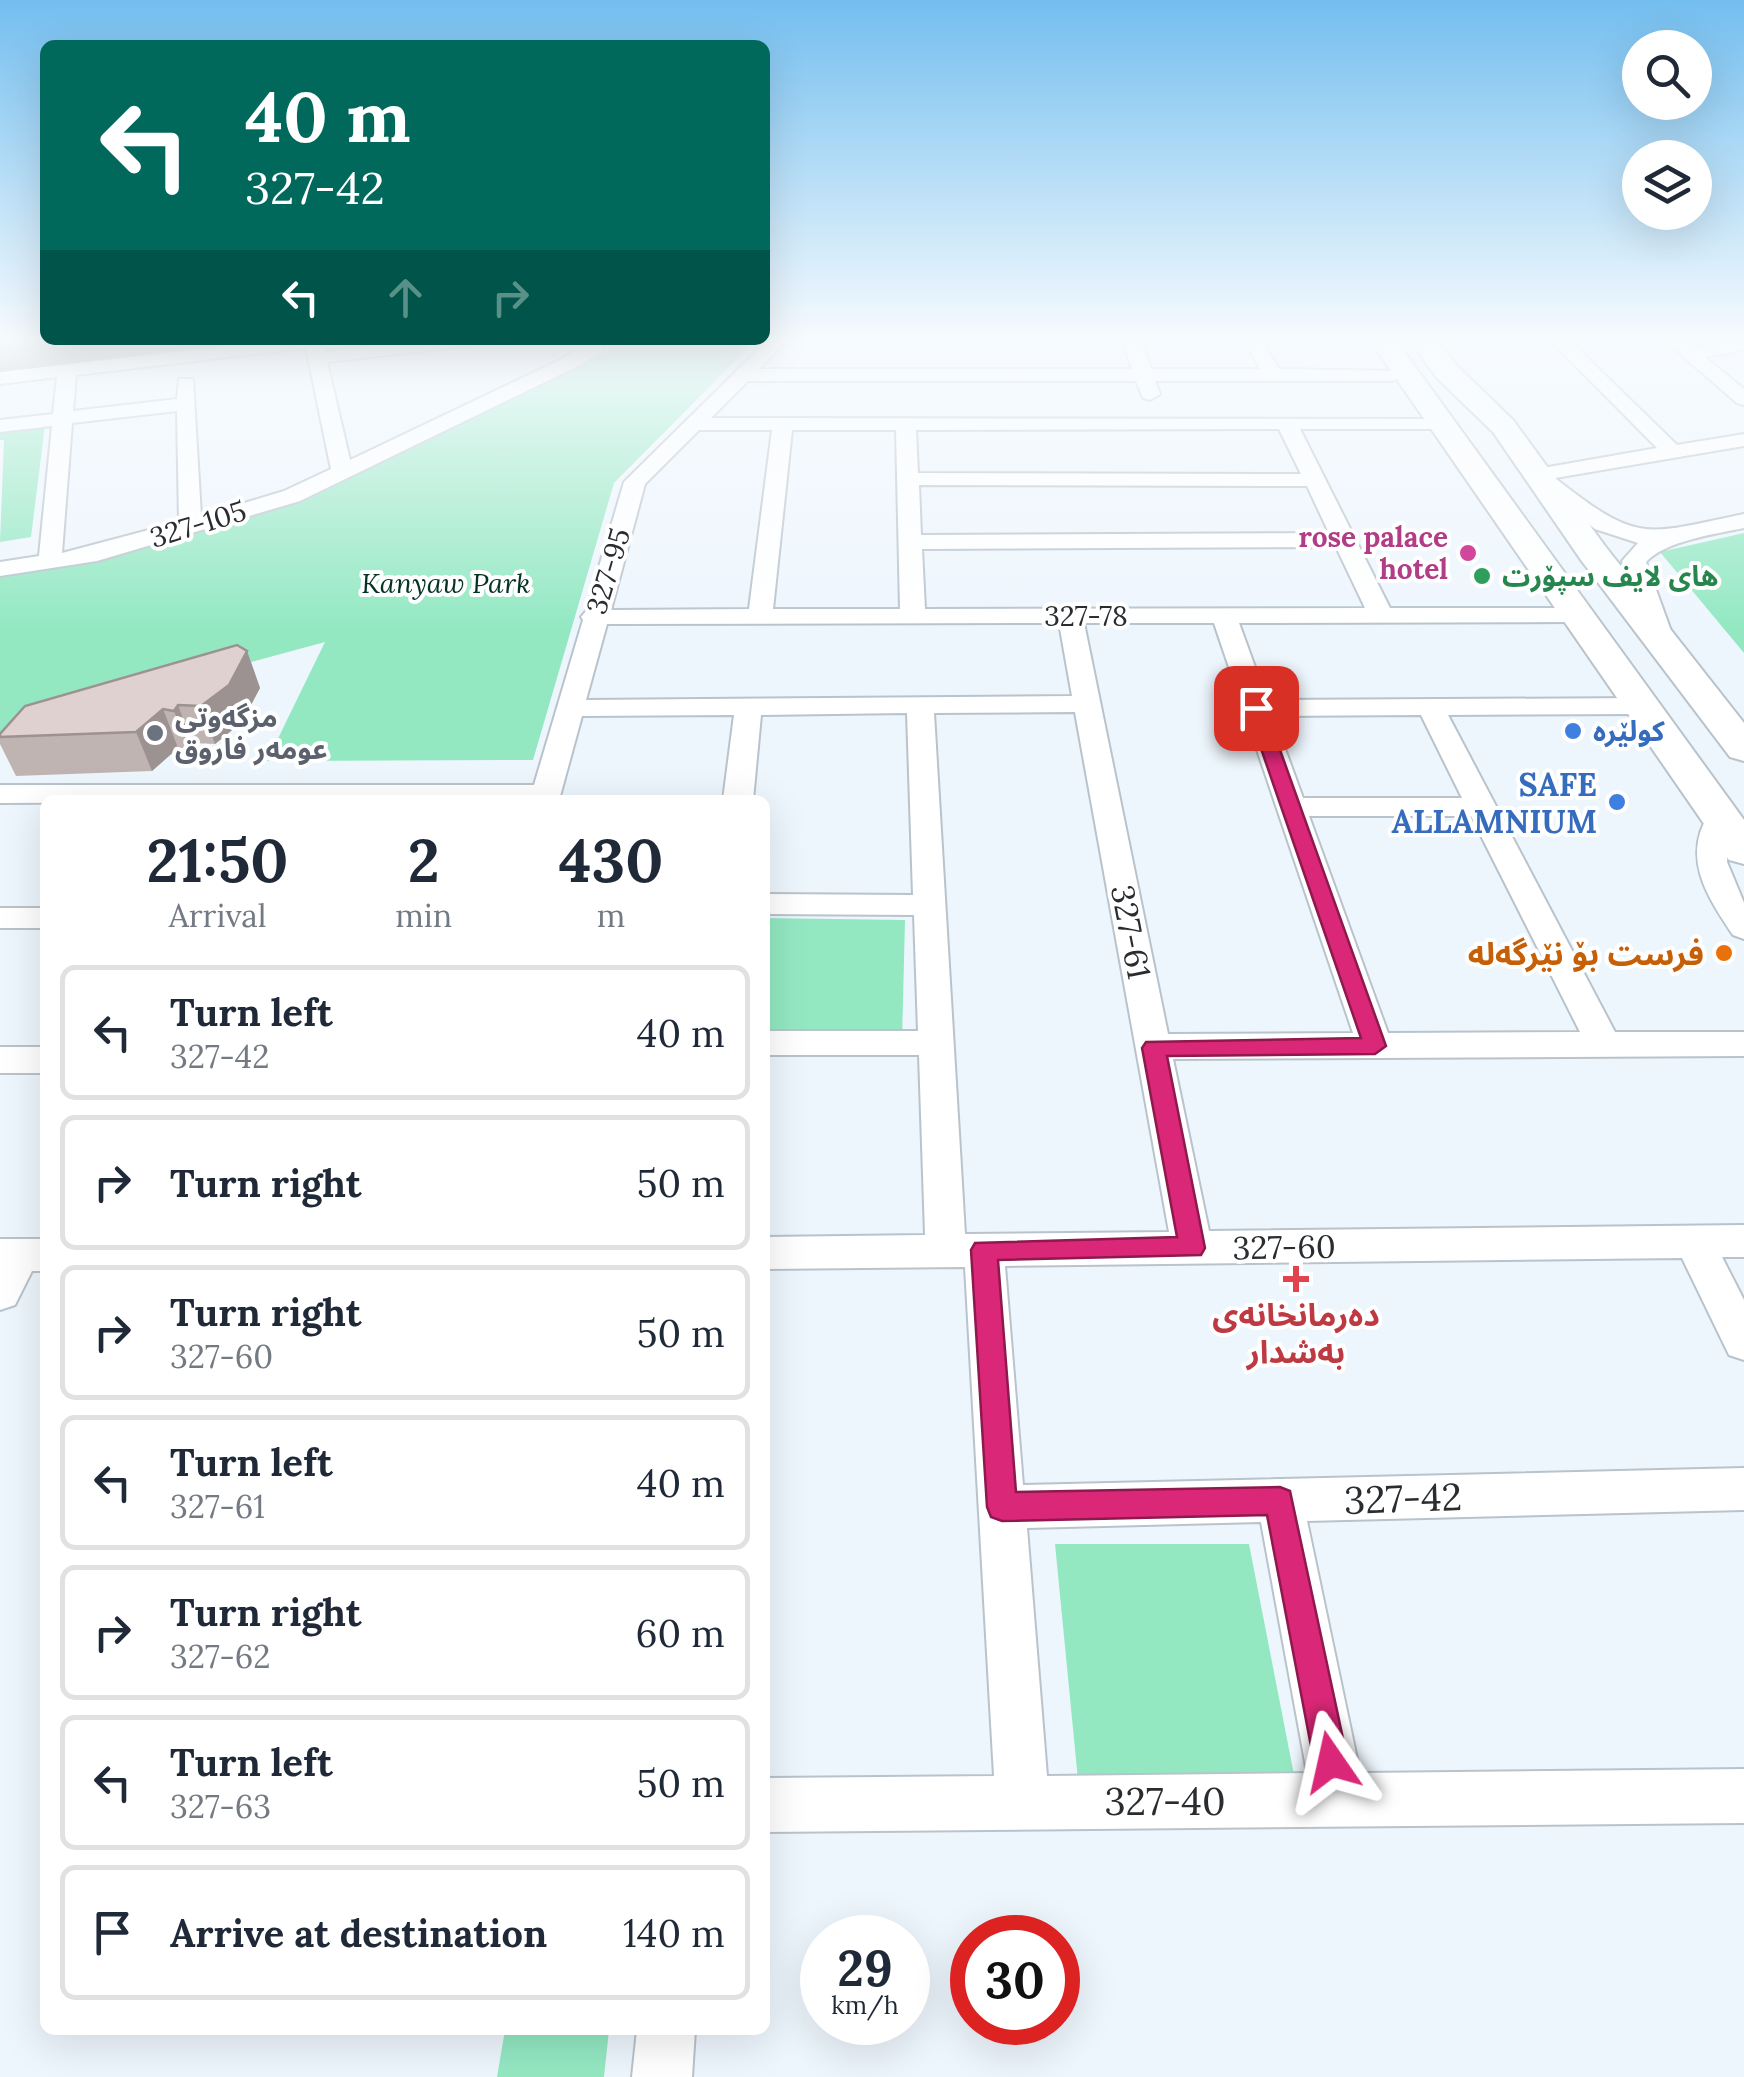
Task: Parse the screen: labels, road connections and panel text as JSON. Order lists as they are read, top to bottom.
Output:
{
  "streets": {
    "street": [
      "327-105",
      "327-95",
      "327-78",
      "327-61",
      "327-60",
      "327-42",
      "327-40"
    ]
  },
  "crossings": [
    ["327-95", "327-78"],
    ["327-78", "327-61"],
    ["327-61", "327-60"]
  ],
  "parks": ["Kanyaw Park"],
  "places": {
    "other": [
      "rose palace hotel",
      "های لایف سپۆرت",
      "کولێرە",
      "مزگەوتی عومەر فاروق",
      "SAFE ALLAMNIUM",
      "فرست بۆ نێرگەلە"
    ],
    "health": ["دەرمانخانەی بەشدار"]
  },
  "page": {
    "turn": ["40 m", "327-42"],
    "eta": [
      "21:50",
      "Arrival",
      "2",
      "min",
      "430",
      "m"
    ],
    "list": [
      {
        "name": "Turn left",
        "note": "327-42",
        "value": "40 m"
      },
      {
        "name": "Turn right",
        "value": "50 m"
      },
      {
        "name": "Turn right",
        "note": "327-60",
        "value": "50 m"
      },
      {
        "name": "Turn left",
        "note": "327-61",
        "value": "40 m"
      },
      {
        "name": "Turn right",
        "note": "327-62",
        "value": "60 m"
      },
      {
        "name": "Turn left",
        "note": "327-63",
        "value": "50 m"
      },
      {
        "name": "Arrive at destination",
        "value": "140 m"
      }
    ],
    "speed": "29 km/h",
    "limit": "30"
  }
}
